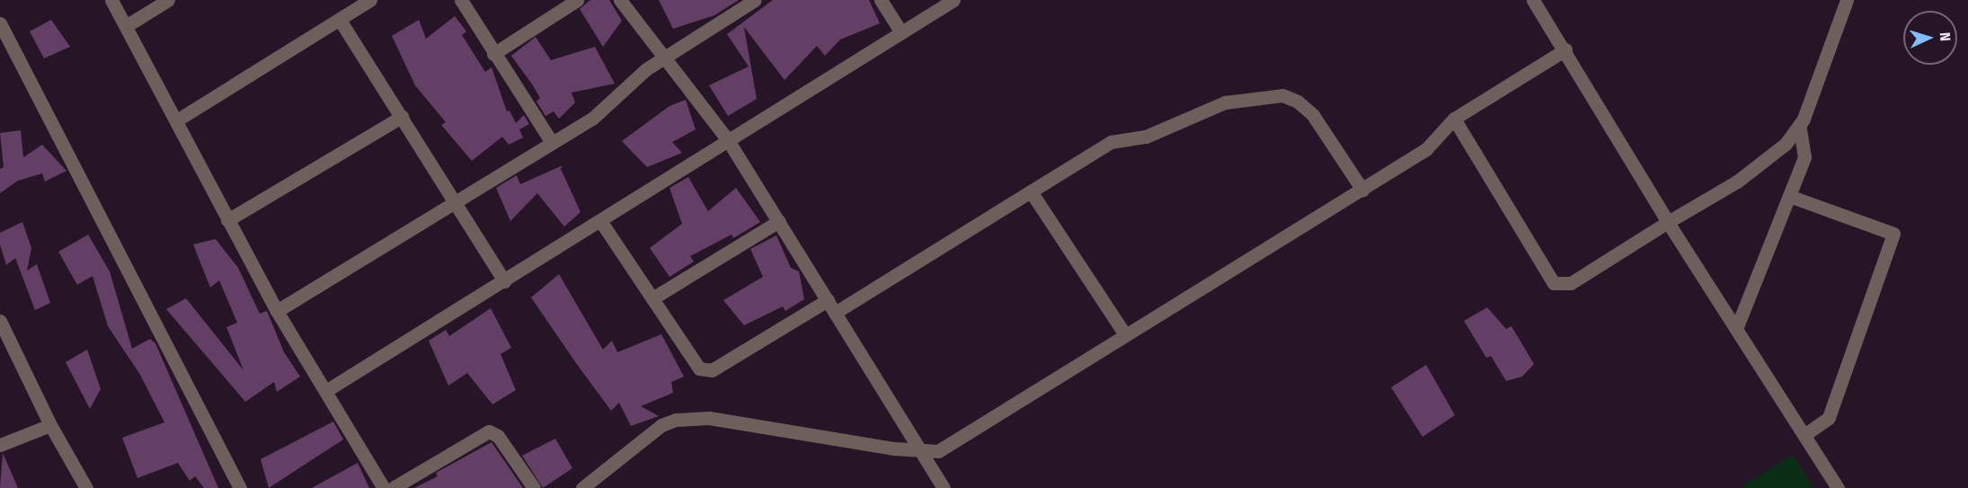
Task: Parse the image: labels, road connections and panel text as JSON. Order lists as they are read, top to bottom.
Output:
{
  "north": "right"
}
